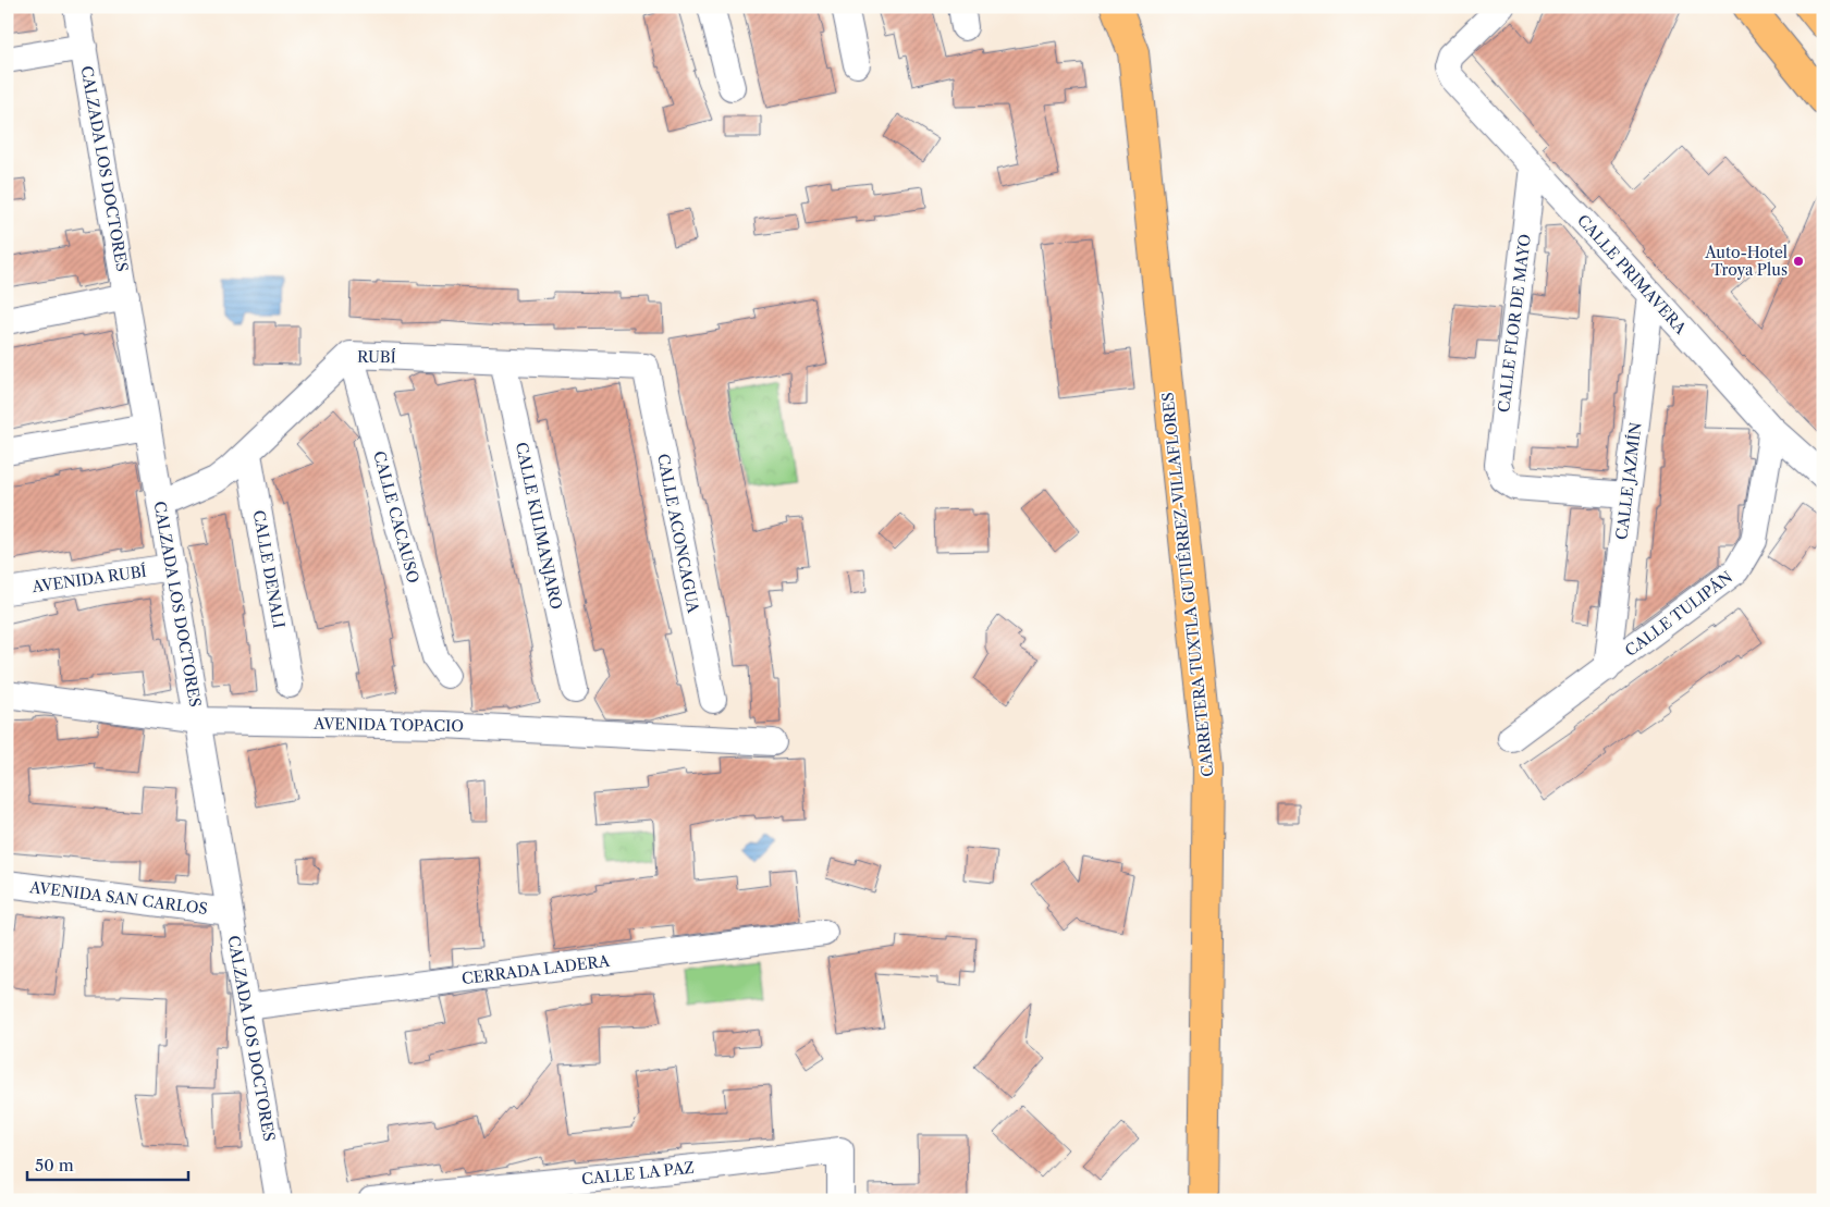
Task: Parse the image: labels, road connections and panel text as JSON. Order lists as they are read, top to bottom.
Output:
{
  "streets": {
    "main road": ["CARRETERA TUXTLA GUTIÉRREZ-VILLAFLORES"],
    "street": [
      "CALZADA LOS DOCTORES",
      "CALLE PRIMAVERA",
      "CALLE FLOR DE MAYO",
      "RUBÍ",
      "CALLE JAZMÍN",
      "CALLE CACAUSO",
      "CALLE KILIMANJARO",
      "CALLE ACONCAGUA",
      "CALLE DENALI",
      "AVENIDA RUBÍ",
      "CALLE TULIPÁN",
      "AVENIDA TOPACIO",
      "AVENIDA SAN CARLOS",
      "CERRADA LADERA",
      "CALLE LA PAZ"
    ]
  },
  "crossings": [
    ["CALZADA LOS DOCTORES", "RUBÍ"],
    ["CALZADA LOS DOCTORES", "AVENIDA RUBÍ"],
    ["CALZADA LOS DOCTORES", "AVENIDA TOPACIO"],
    ["CALZADA LOS DOCTORES", "AVENIDA SAN CARLOS"],
    ["CALZADA LOS DOCTORES", "CERRADA LADERA"],
    ["CALLE PRIMAVERA", "CALLE FLOR DE MAYO"],
    ["CALLE PRIMAVERA", "CALLE JAZMÍN"],
    ["CALLE PRIMAVERA", "CALLE TULIPÁN"],
    ["CALLE FLOR DE MAYO", "CALLE JAZMÍN"],
    ["RUBÍ", "CALLE CACAUSO"],
    ["RUBÍ", "CALLE KILIMANJARO"],
    ["RUBÍ", "CALLE ACONCAGUA"],
    ["RUBÍ", "CALLE DENALI"],
    ["CALLE JAZMÍN", "CALLE TULIPÁN"]
  ],
  "places": ["Auto-Hotel Troya Plus"],
  "scale_bar": "50 m"
}
